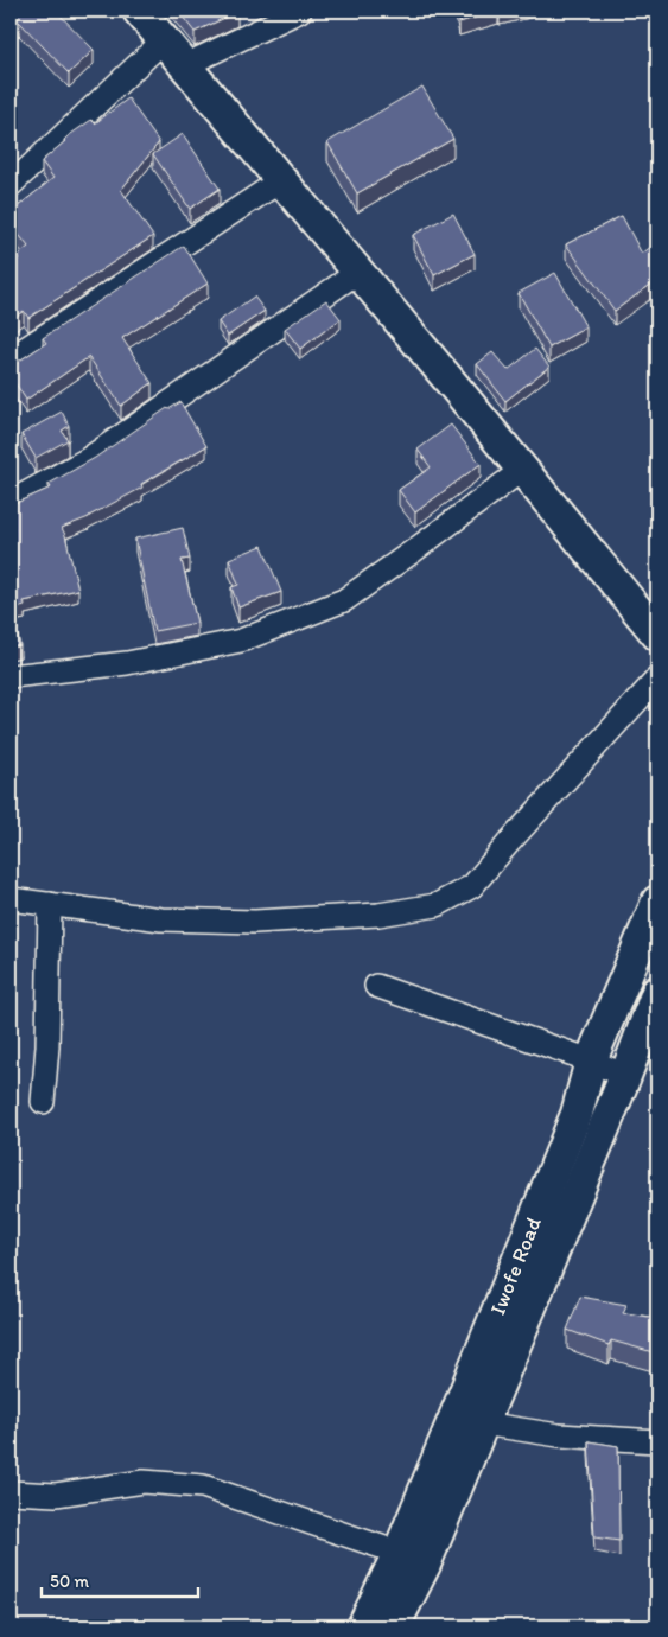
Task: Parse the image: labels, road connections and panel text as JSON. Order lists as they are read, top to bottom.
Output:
{
  "streets": {
    "street": ["Iwofe Road"]
  },
  "scale_bar": "50 m"
}
